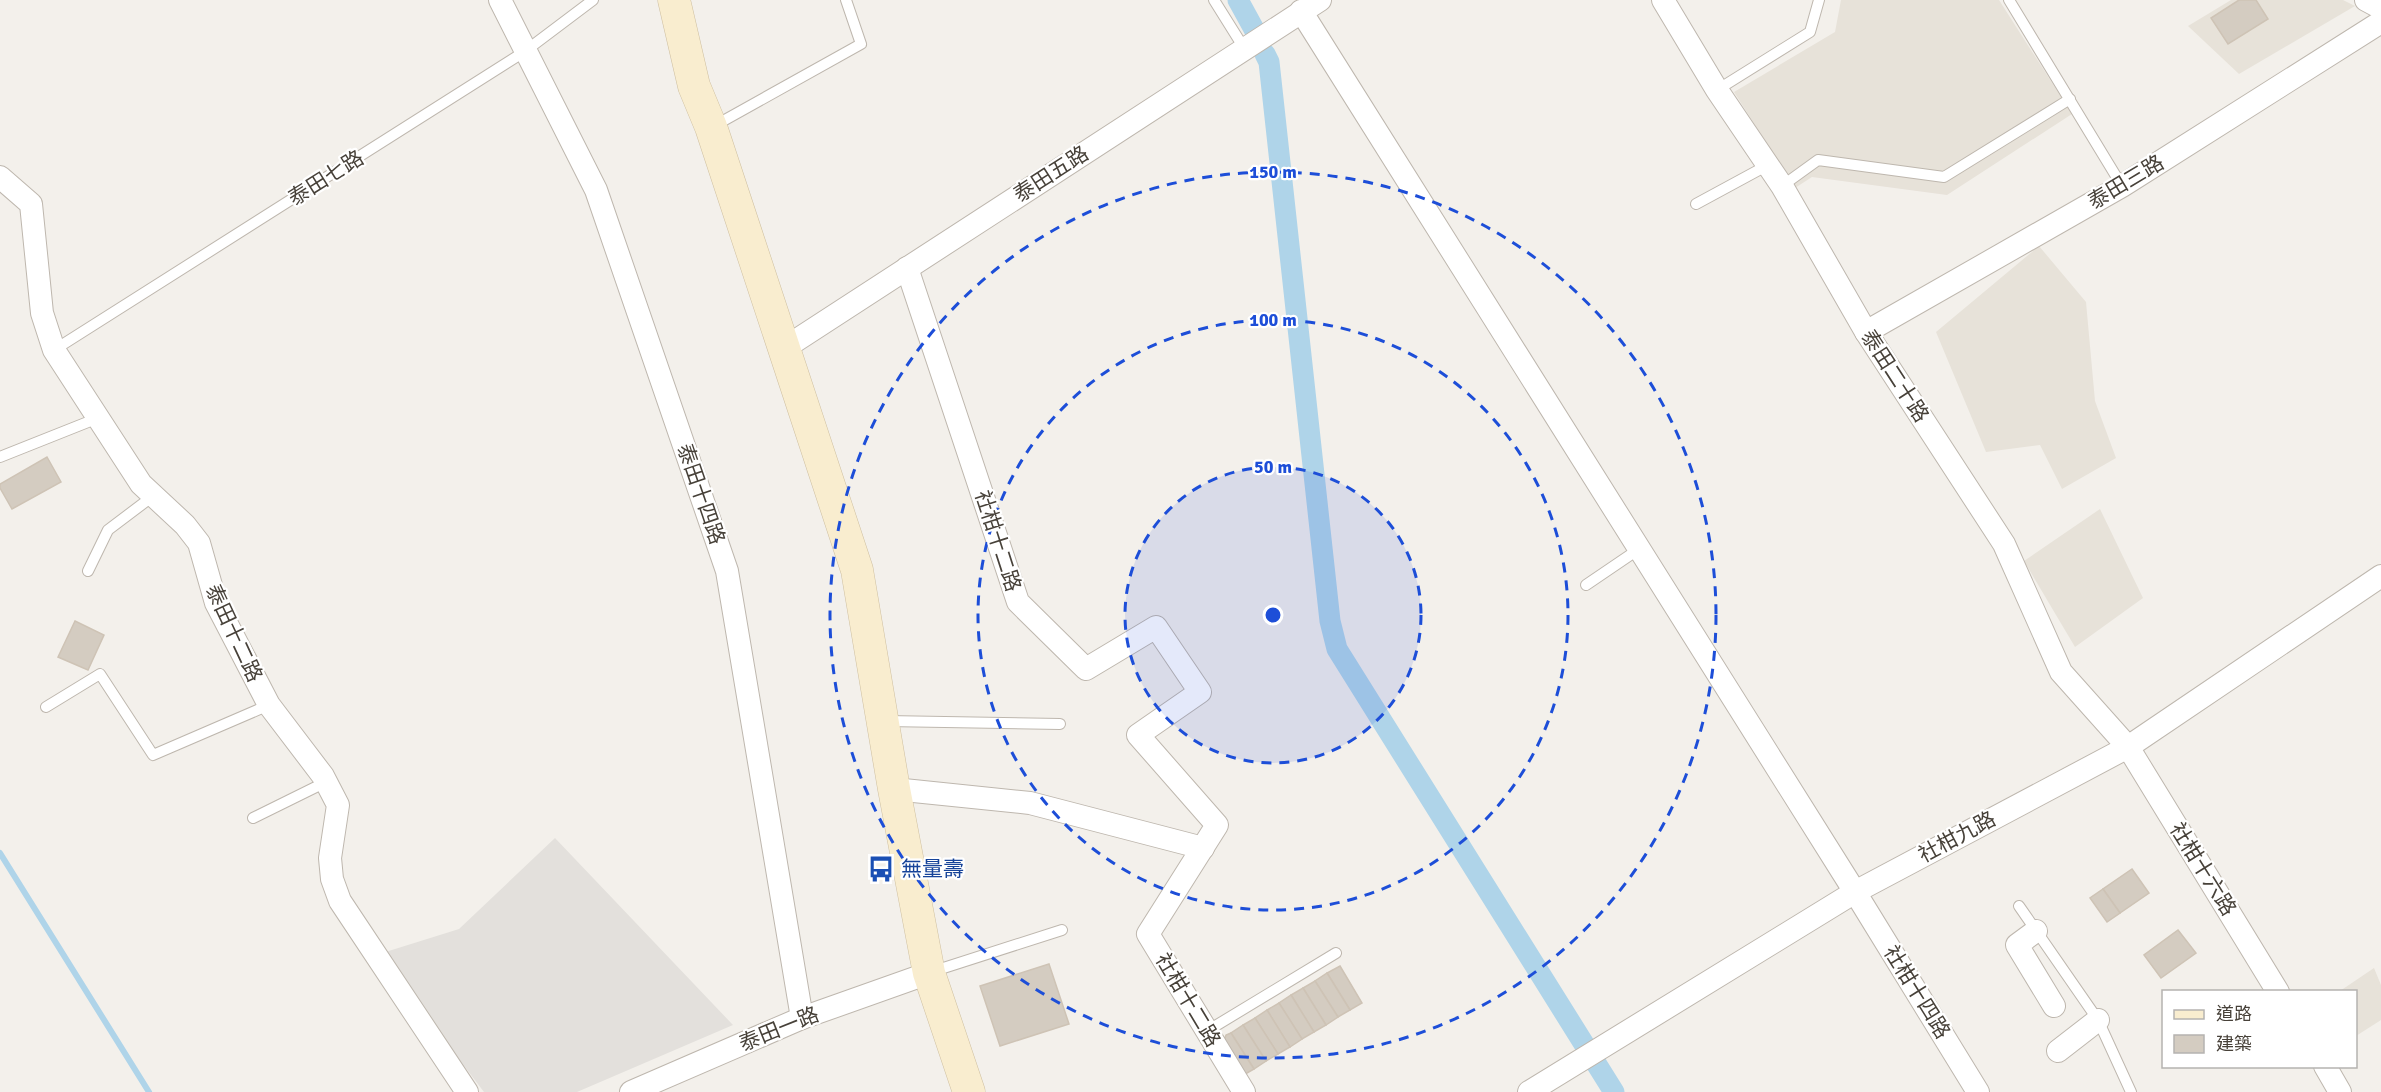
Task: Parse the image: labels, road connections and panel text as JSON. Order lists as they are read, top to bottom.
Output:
{
  "streets": {
    "street": [
      "泰田五路",
      "泰田三路",
      "泰田二十路",
      "泰田十四路",
      "社柑十二路",
      "泰田十二路",
      "社柑九路",
      "社柑十六路",
      "社柑十四路",
      "泰田一路"
    ],
    "lane": ["泰田七路"]
  },
  "crossings": [
    ["泰田五路", "社柑十二路"],
    ["泰田五路", "社柑十四路"],
    ["泰田七路", "泰田十四路"],
    ["泰田七路", "泰田十二路"],
    ["泰田三路", "泰田二十路"],
    ["泰田二十路", "社柑九路"],
    ["泰田二十路", "社柑十六路"],
    ["泰田十四路", "泰田一路"],
    ["社柑九路", "社柑十六路"],
    ["社柑九路", "社柑十四路"]
  ],
  "places": {
    "bus stop": ["無量壽"]
  },
  "legend": ["道路", "建築"],
  "rings": ["150 m", "100 m", "50 m"]
}
